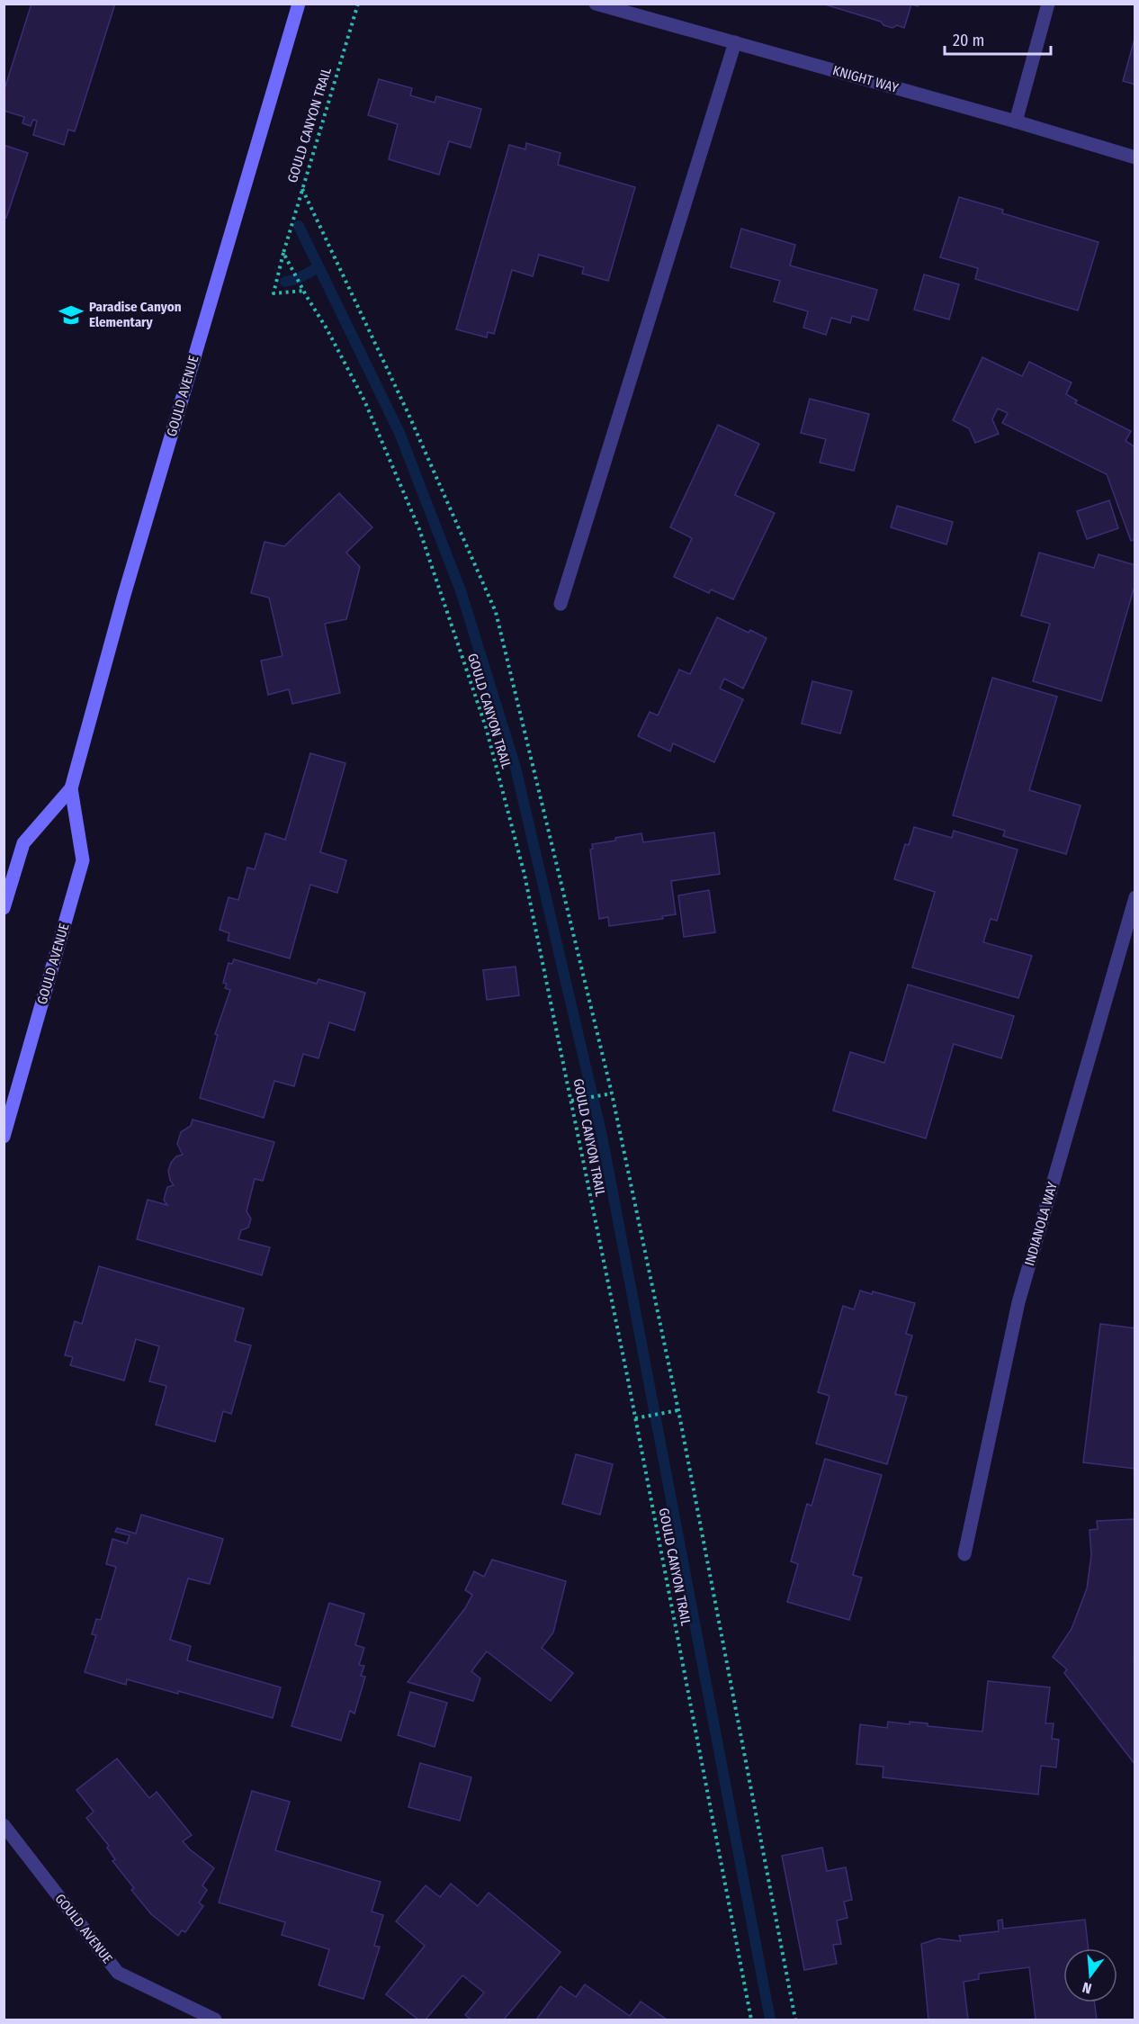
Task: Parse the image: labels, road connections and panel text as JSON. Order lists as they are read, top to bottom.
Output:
{
  "streets": {
    "street": ["KNIGHT WAY", "GOULD AVENUE", "INDIANOLA WAY"],
    "path": ["GOULD CANYON TRAIL"]
  },
  "places": {
    "school or university": ["Paradise Canyon Elementary"]
  },
  "scale_bar": "20 m",
  "north": "bottom"
}
